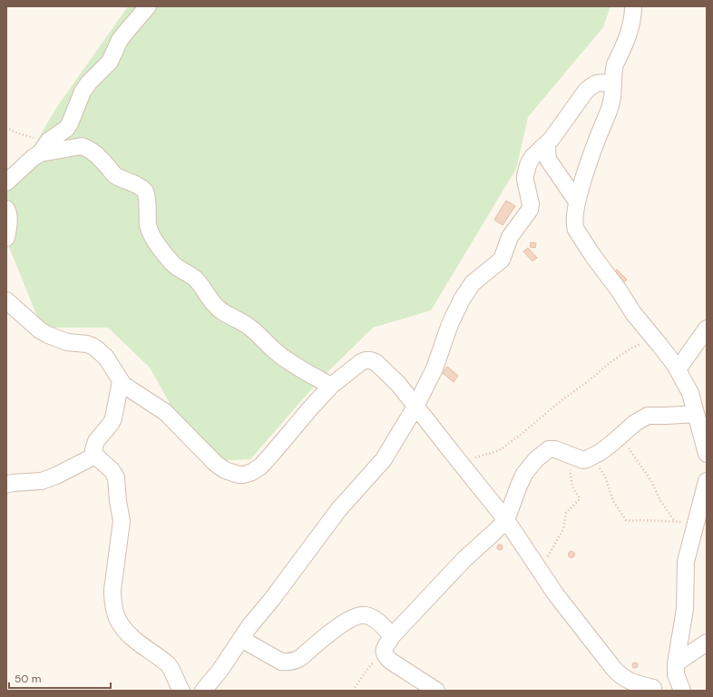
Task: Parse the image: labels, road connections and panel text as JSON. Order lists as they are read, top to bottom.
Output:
{
  "scale_bar": "50 m"
}
